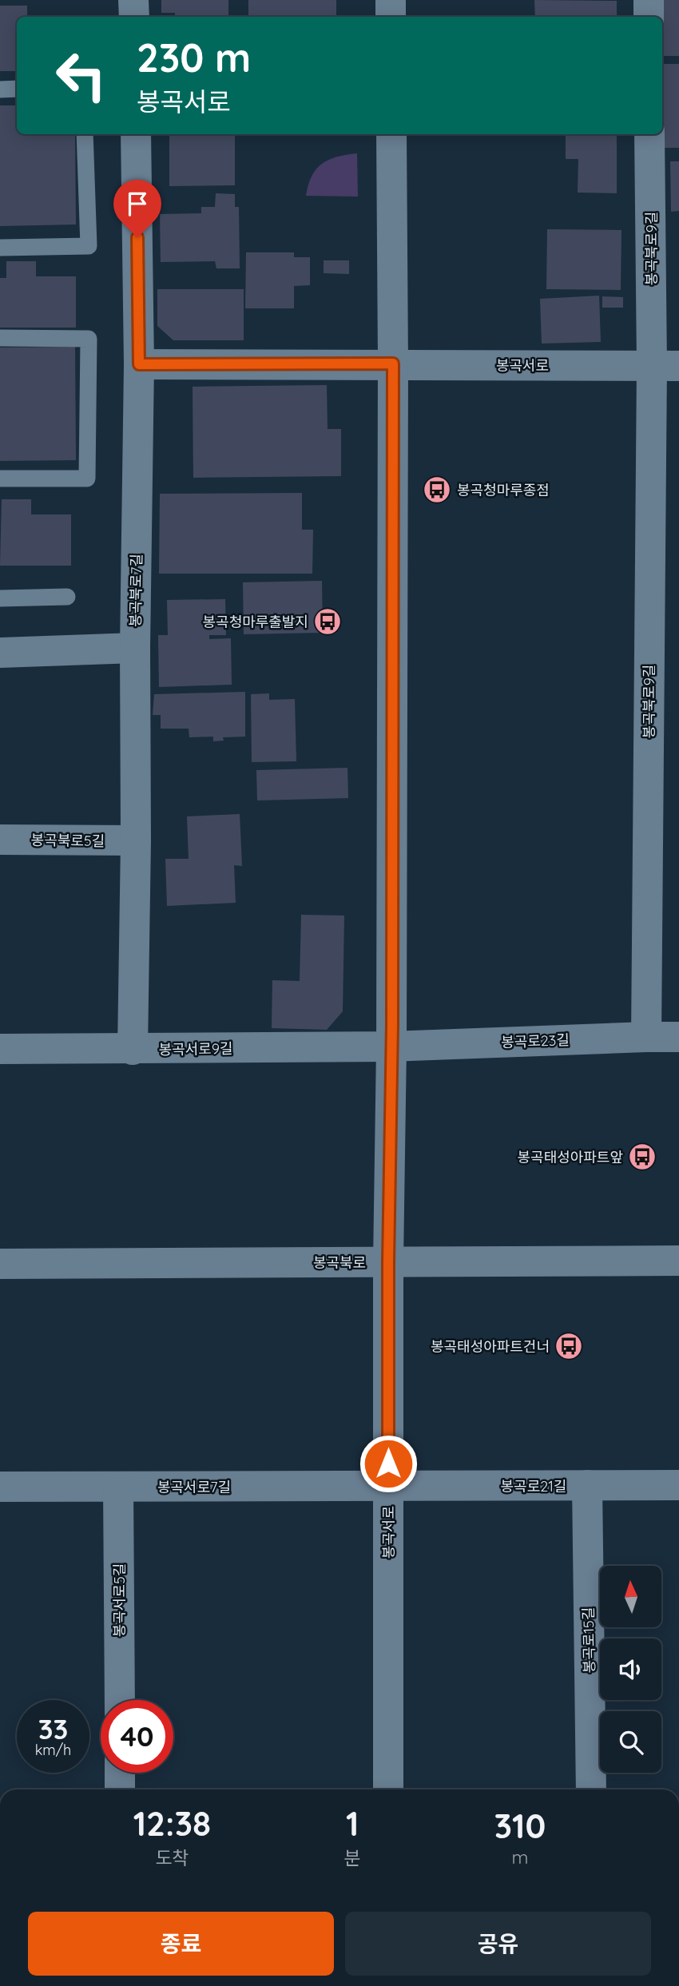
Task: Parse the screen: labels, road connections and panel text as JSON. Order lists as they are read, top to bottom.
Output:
{
  "streets": {
    "street": [
      "봉곡북로9길",
      "봉곡서로",
      "봉곡북로7길",
      "봉곡북로5길",
      "봉곡로23길",
      "봉곡서로9길",
      "봉곡북로",
      "봉곡로21길",
      "봉곡서로7길",
      "봉곡서로5길",
      "봉곡로15길"
    ]
  },
  "crossings": [
    ["봉곡북로9길", "봉곡서로"],
    ["봉곡북로9길", "봉곡로23길"],
    ["봉곡서로", "봉곡북로7길"],
    ["봉곡서로", "봉곡로23길"],
    ["봉곡서로", "봉곡서로9길"],
    ["봉곡서로", "봉곡북로"],
    ["봉곡서로", "봉곡로21길"],
    ["봉곡서로", "봉곡서로7길"],
    ["봉곡북로7길", "봉곡북로5길"],
    ["봉곡북로7길", "봉곡서로9길"],
    ["봉곡로23길", "봉곡서로9길"],
    ["봉곡로21길", "봉곡서로7길"],
    ["봉곡로21길", "봉곡로15길"],
    ["봉곡서로7길", "봉곡서로5길"]
  ],
  "places": {
    "bus stop": [
      "봉곡청마루종점",
      "봉곡청마루출발지",
      "봉곡태성아파트앞",
      "봉곡태성아파트건너"
    ]
  },
  "north": "top",
  "page": {
    "turn": ["230 m", "봉곡서로"],
    "speed": "33 km/h",
    "limit": "40",
    "eta": [
      "12:38",
      "도착",
      "1",
      "분",
      "310",
      "m"
    ],
    "buttons": ["종료", "공유"]
  }
}
